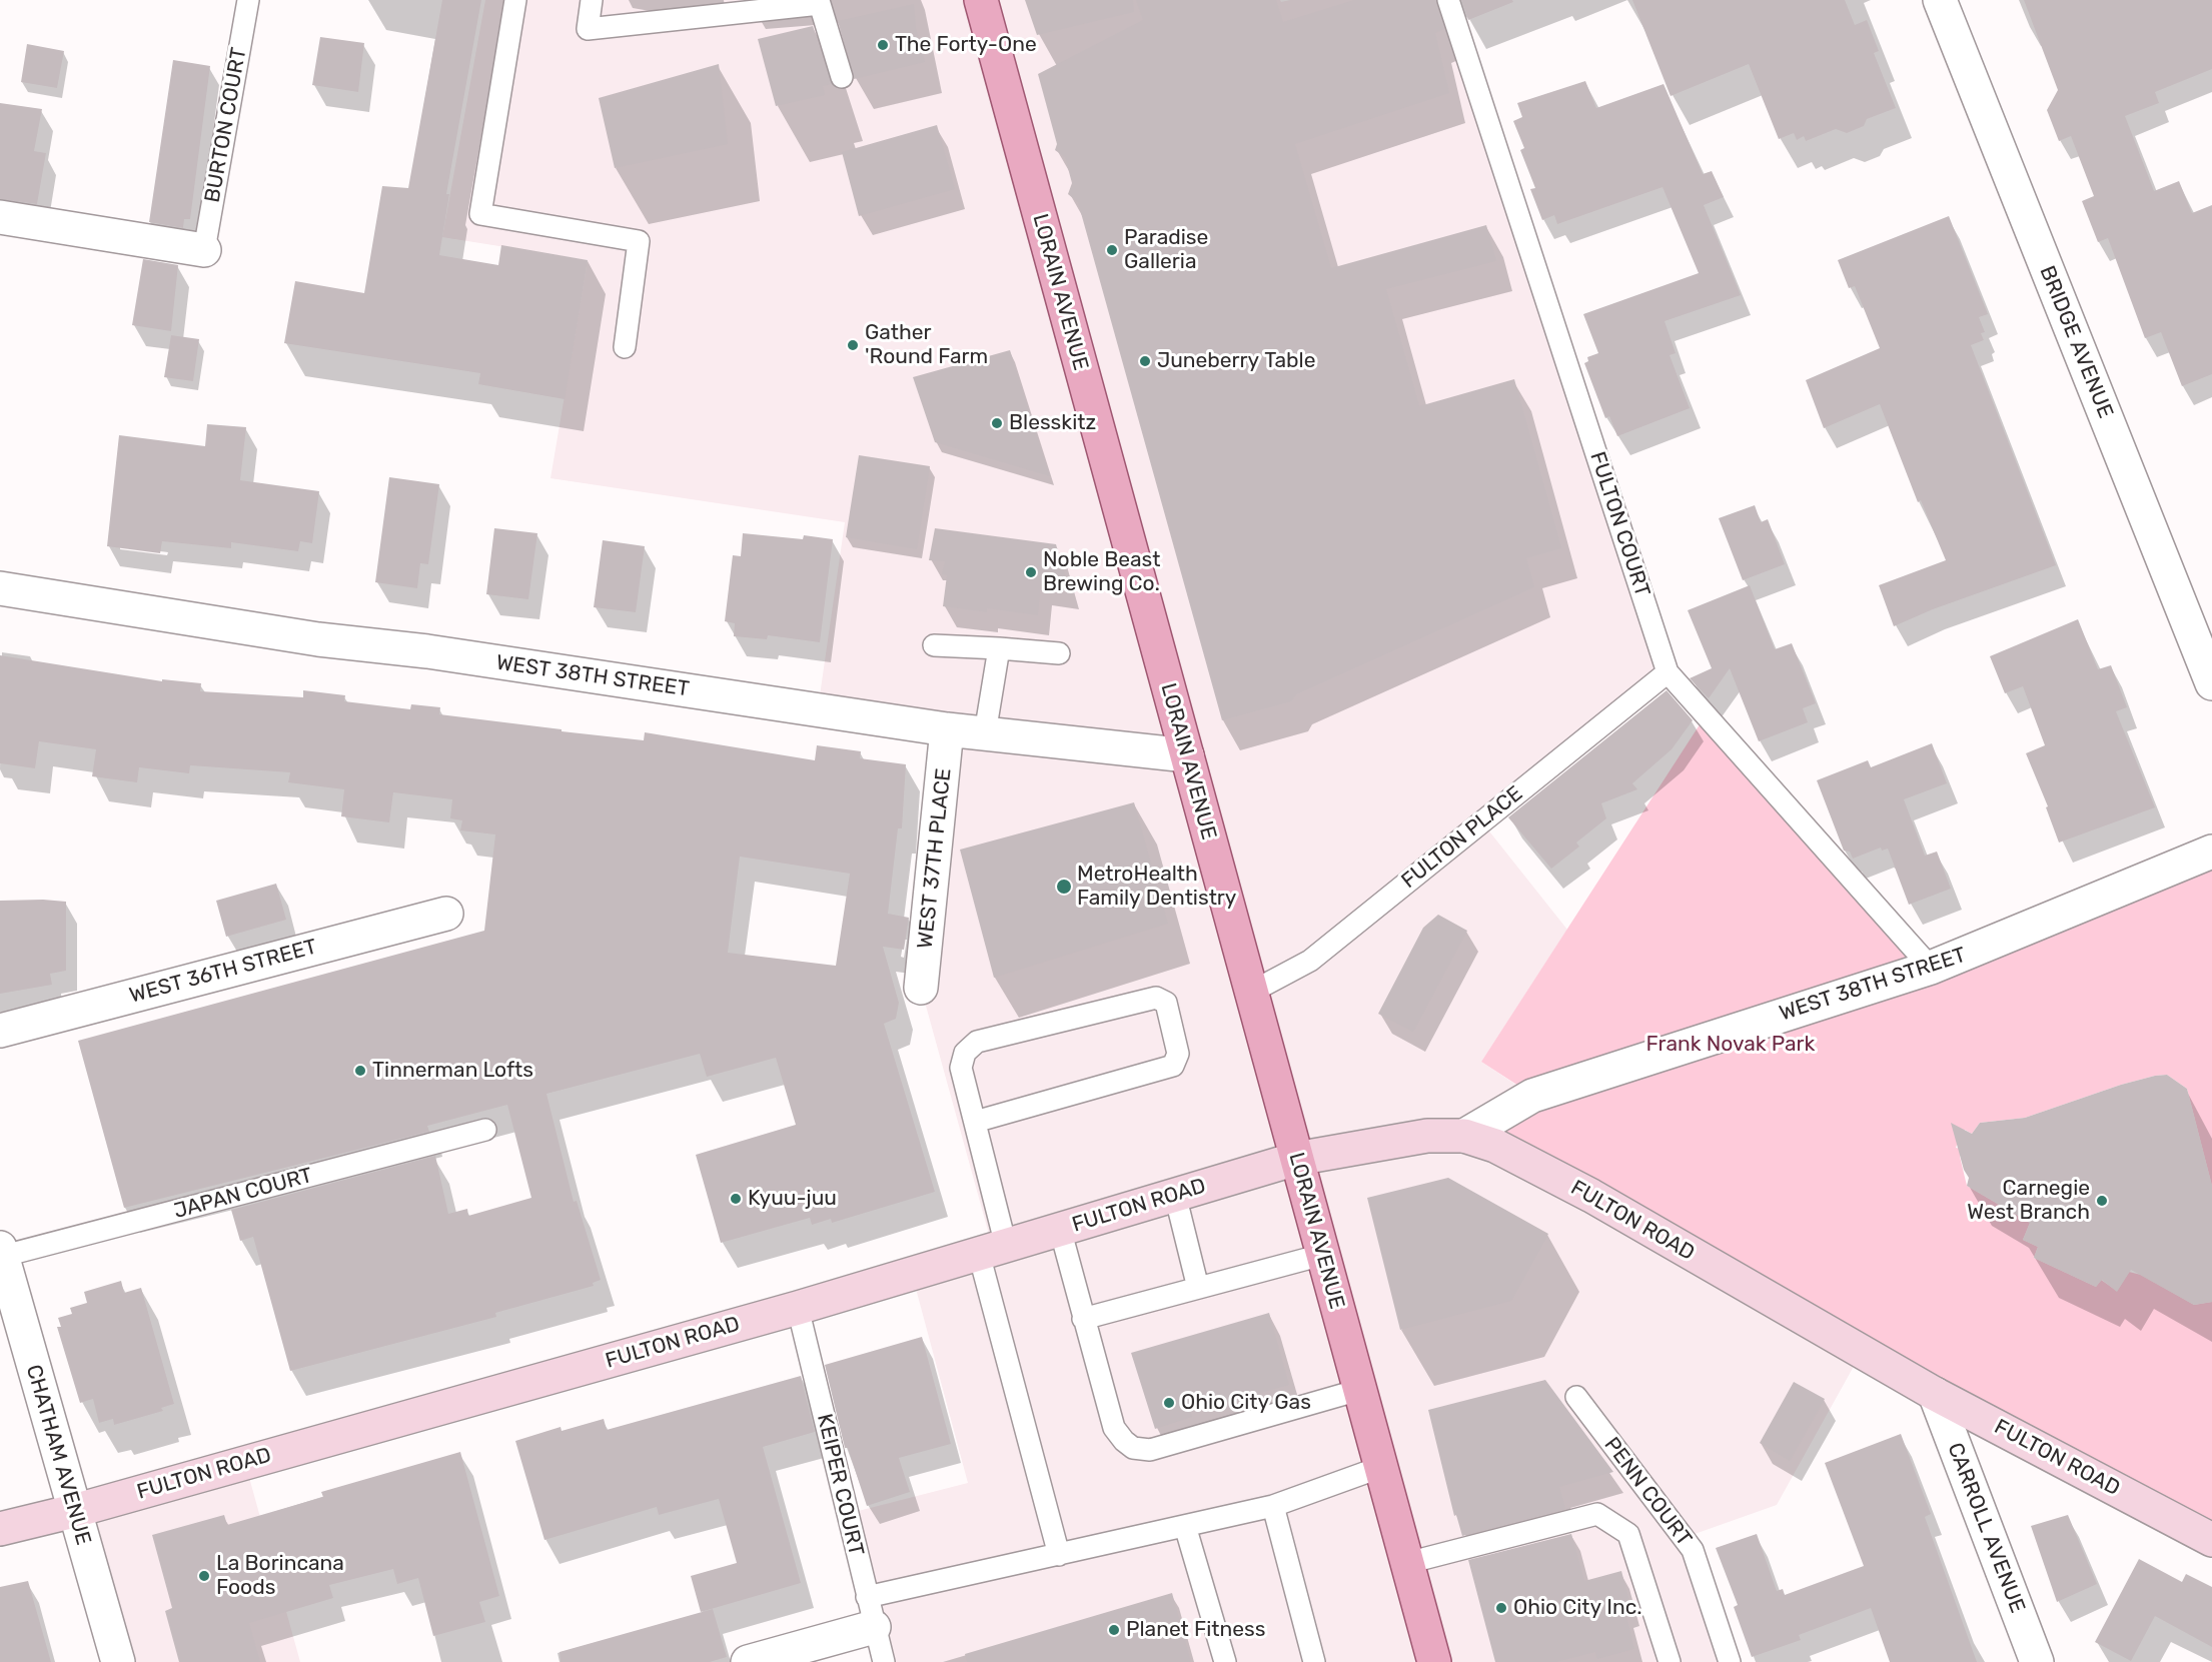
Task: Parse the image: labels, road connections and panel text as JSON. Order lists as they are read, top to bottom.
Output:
{
  "streets": {
    "main road": ["LORAIN AVENUE", "FULTON ROAD"],
    "street": [
      "BRIDGE AVENUE",
      "WEST 38TH STREET",
      "WEST 37TH PLACE",
      "WEST 36TH STREET",
      "CHATHAM AVENUE",
      "CARROLL AVENUE"
    ],
    "lane": [
      "BURTON COURT",
      "FULTON COURT",
      "FULTON PLACE",
      "JAPAN COURT",
      "KEIPER COURT",
      "PENN COURT"
    ]
  },
  "crossings": [
    ["LORAIN AVENUE", "WEST 38TH STREET"],
    ["LORAIN AVENUE", "FULTON PLACE"],
    ["LORAIN AVENUE", "FULTON ROAD"],
    ["FULTON COURT", "WEST 38TH STREET"],
    ["FULTON COURT", "FULTON PLACE"],
    ["WEST 38TH STREET", "WEST 37TH PLACE"],
    ["WEST 38TH STREET", "FULTON ROAD"],
    ["JAPAN COURT", "CHATHAM AVENUE"],
    ["FULTON ROAD", "CHATHAM AVENUE"],
    ["FULTON ROAD", "KEIPER COURT"],
    ["FULTON ROAD", "CARROLL AVENUE"]
  ],
  "parks": ["Frank Novak Park"],
  "places": [
    "The Forty-One",
    "Paradise Galleria",
    "Gather 'Round Farm",
    "Juneberry Table",
    "Blesskitz",
    "Noble Beast Brewing Co.",
    "MetroHealth Family Dentistry",
    "Tinnerman Lofts",
    "Kyuu-juu",
    "Carnegie West Branch",
    "Ohio City Gas",
    "La Borincana Foods",
    "Ohio City Inc.",
    "Planet Fitness"
  ]
}
